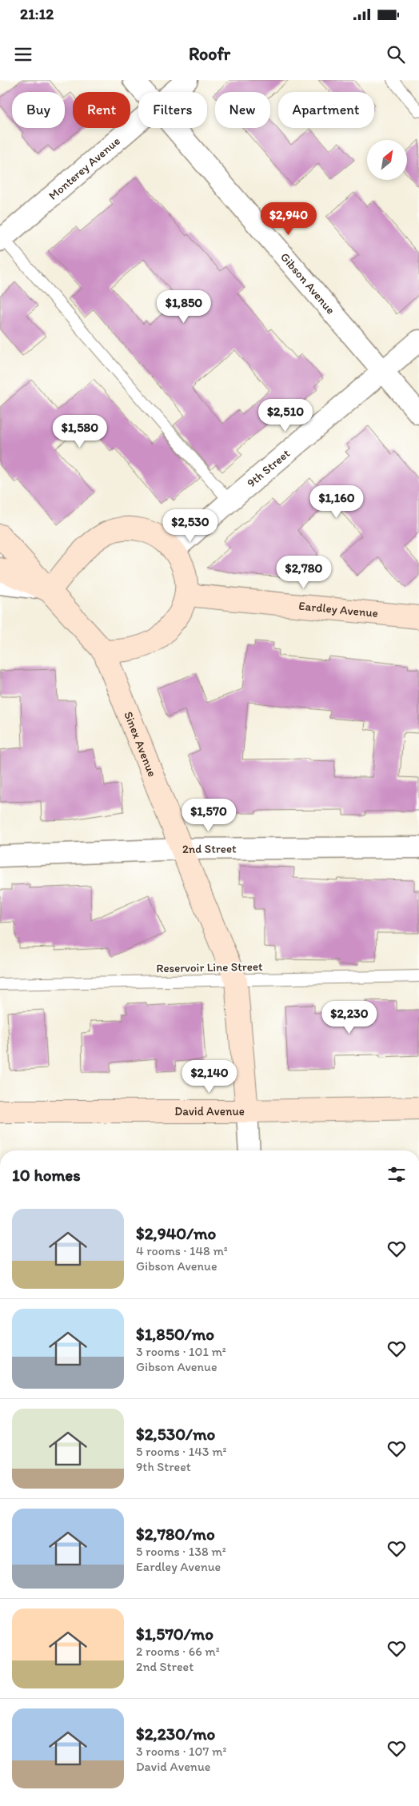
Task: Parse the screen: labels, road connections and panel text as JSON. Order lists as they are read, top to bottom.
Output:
{
  "streets": {
    "street": [
      "Monterey Avenue",
      "Gibson Avenue",
      "9th Street",
      "Eardley Avenue",
      "Sinex Avenue",
      "2nd Street",
      "David Avenue"
    ],
    "lane": ["Reservoir Line Street"]
  },
  "crossings": [
    ["Gibson Avenue", "9th Street"],
    ["9th Street", "Eardley Avenue"],
    ["9th Street", "Sinex Avenue"],
    ["Eardley Avenue", "Sinex Avenue"],
    ["Sinex Avenue", "2nd Street"],
    ["Sinex Avenue", "Reservoir Line Street"],
    ["Sinex Avenue", "David Avenue"]
  ],
  "north": "top right",
  "page": {
    "status": "21:12",
    "header": "Roofr",
    "chip": [
      "Buy",
      "Rent",
      "Filters",
      "New",
      "Apartment"
    ],
    "price": [
      "$2,940",
      "$1,850",
      "$2,510",
      "$1,580",
      "$1,160",
      "$2,530",
      "$2,780",
      "$1,570",
      "$2,230",
      "$2,140"
    ],
    "heading": "10 homes",
    "list": [
      {
        "name": "$2,940/mo",
        "note": "4 rooms · 148 m² · Gibson Avenue"
      },
      {
        "name": "$1,850/mo",
        "note": "3 rooms · 101 m² · Gibson Avenue"
      },
      {
        "name": "$2,530/mo",
        "note": "5 rooms · 143 m² · 9th Street"
      },
      {
        "name": "$2,780/mo",
        "note": "5 rooms · 138 m² · Eardley Avenue"
      },
      {
        "name": "$1,570/mo",
        "note": "2 rooms · 66 m² · 2nd Street"
      },
      {
        "name": "$2,230/mo",
        "note": "3 rooms · 107 m² · David Avenue"
      }
    ]
  }
}
